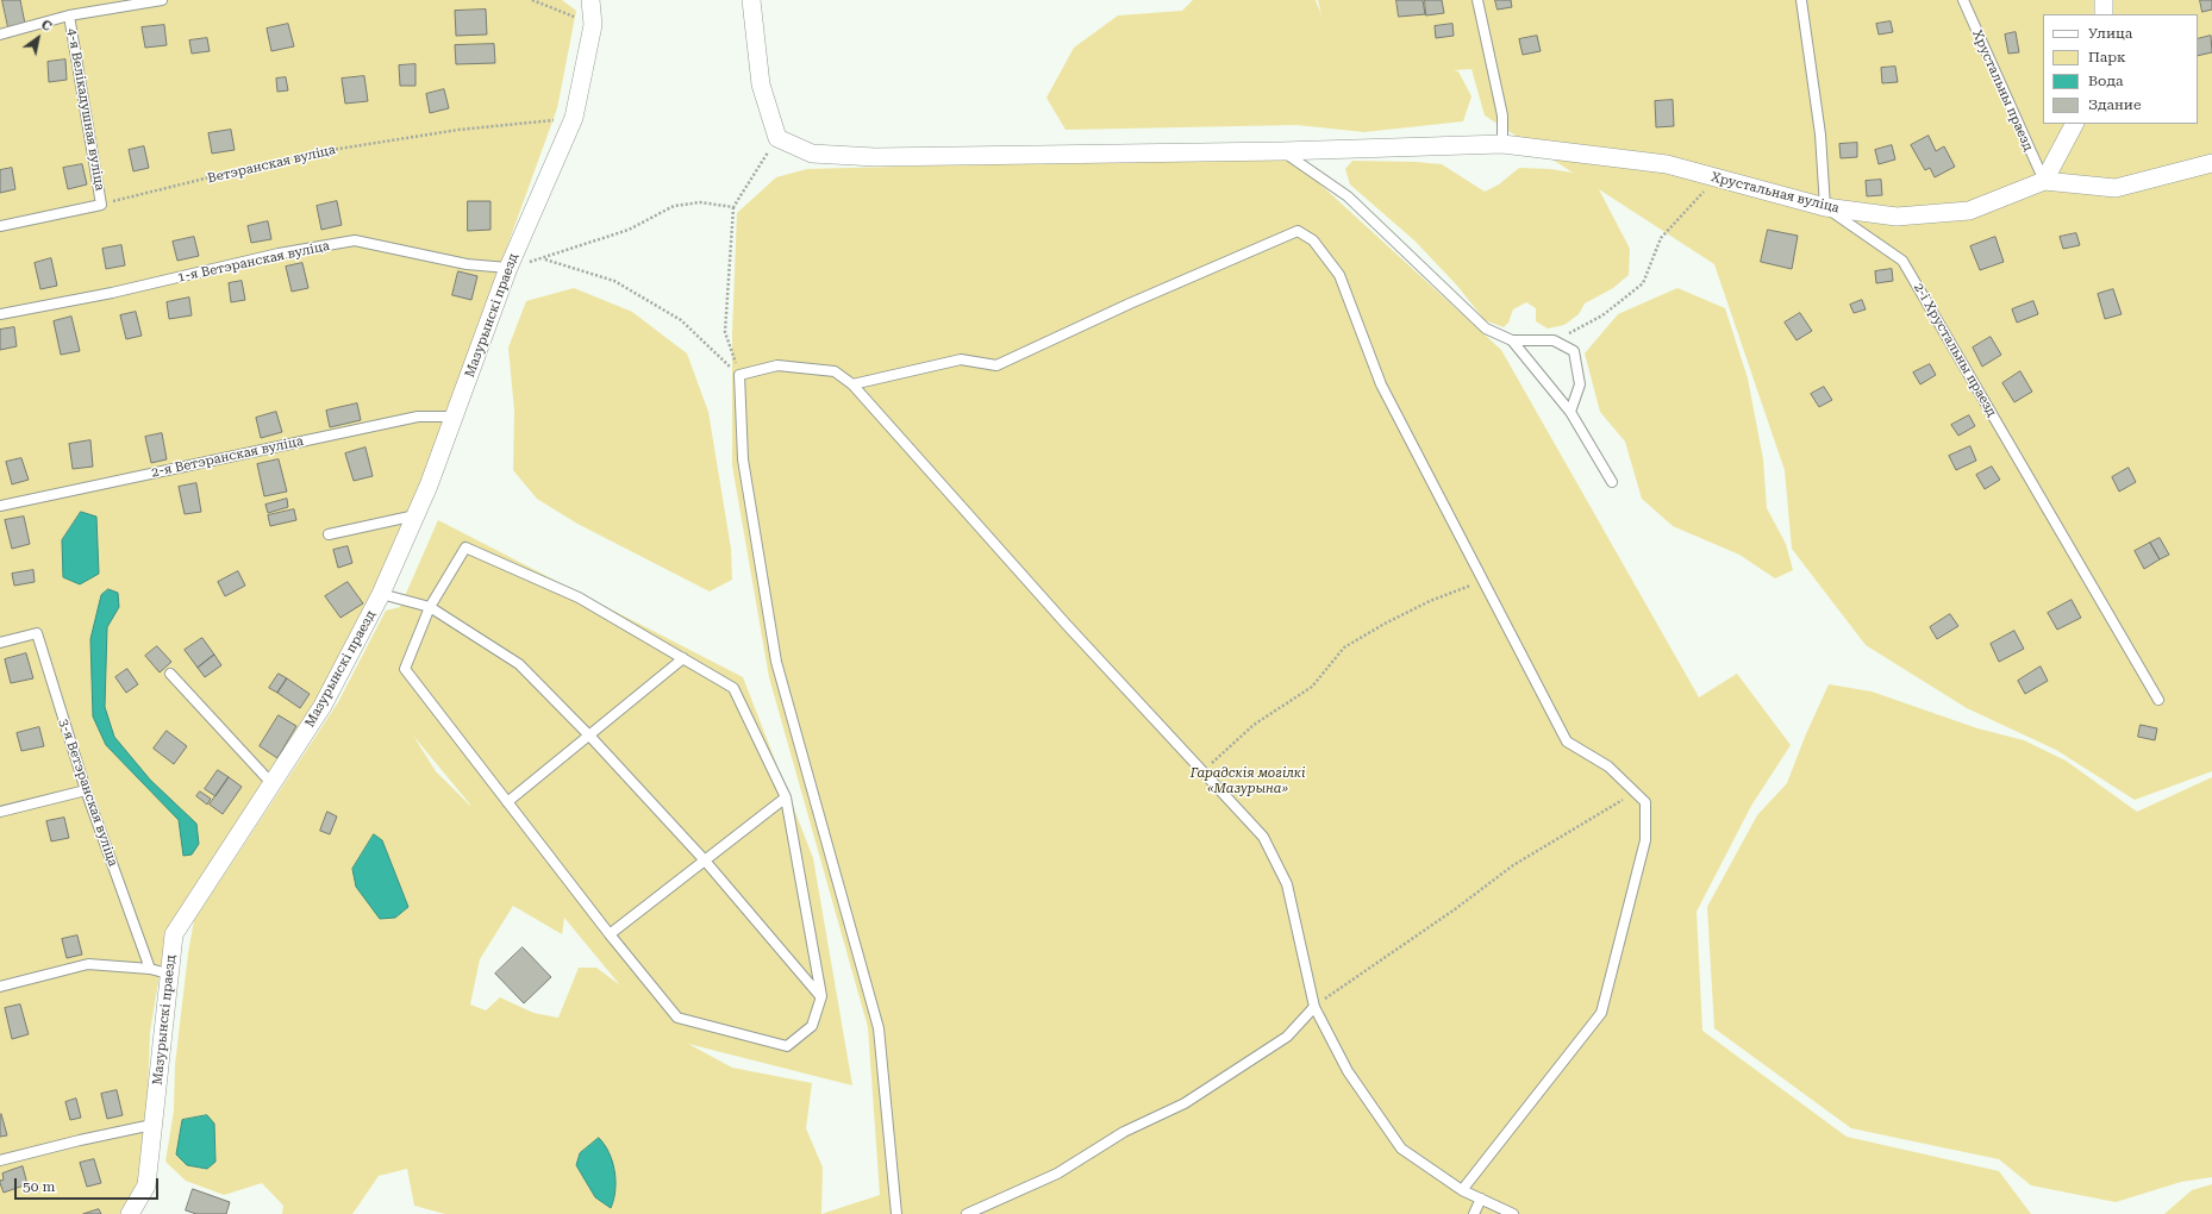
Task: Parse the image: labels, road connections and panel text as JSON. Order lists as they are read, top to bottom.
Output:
{
  "streets": {
    "street": ["Хрустальная вуліца", "Мазурынскі праезд"],
    "lane": [
      "Хрустальны праезд",
      "4-я Велікадушная вуліца",
      "1-я Ветэранская вуліца",
      "2-і Хрустальны праезд",
      "2-я Ветэранская вуліца",
      "3-я Ветэранская вуліца"
    ],
    "path": ["Ветэранская вуліца"]
  },
  "crossings": [
    ["Хрустальны праезд", "Хрустальная вуліца"],
    ["4-я Велікадушная вуліца", "Ветэранская вуліца"],
    ["Ветэранская вуліца", "Мазурынскі праезд"],
    ["Хрустальная вуліца", "2-і Хрустальны праезд"],
    ["1-я Ветэранская вуліца", "Мазурынскі праезд"],
    ["Мазурынскі праезд", "2-я Ветэранская вуліца"]
  ],
  "parks": ["Гарадскія могілкі «Мазурына»"],
  "legend": [
    "Улица",
    "Парк",
    "Вода",
    "Здание"
  ],
  "scale_bar": "50 m",
  "north": "top right"
}
